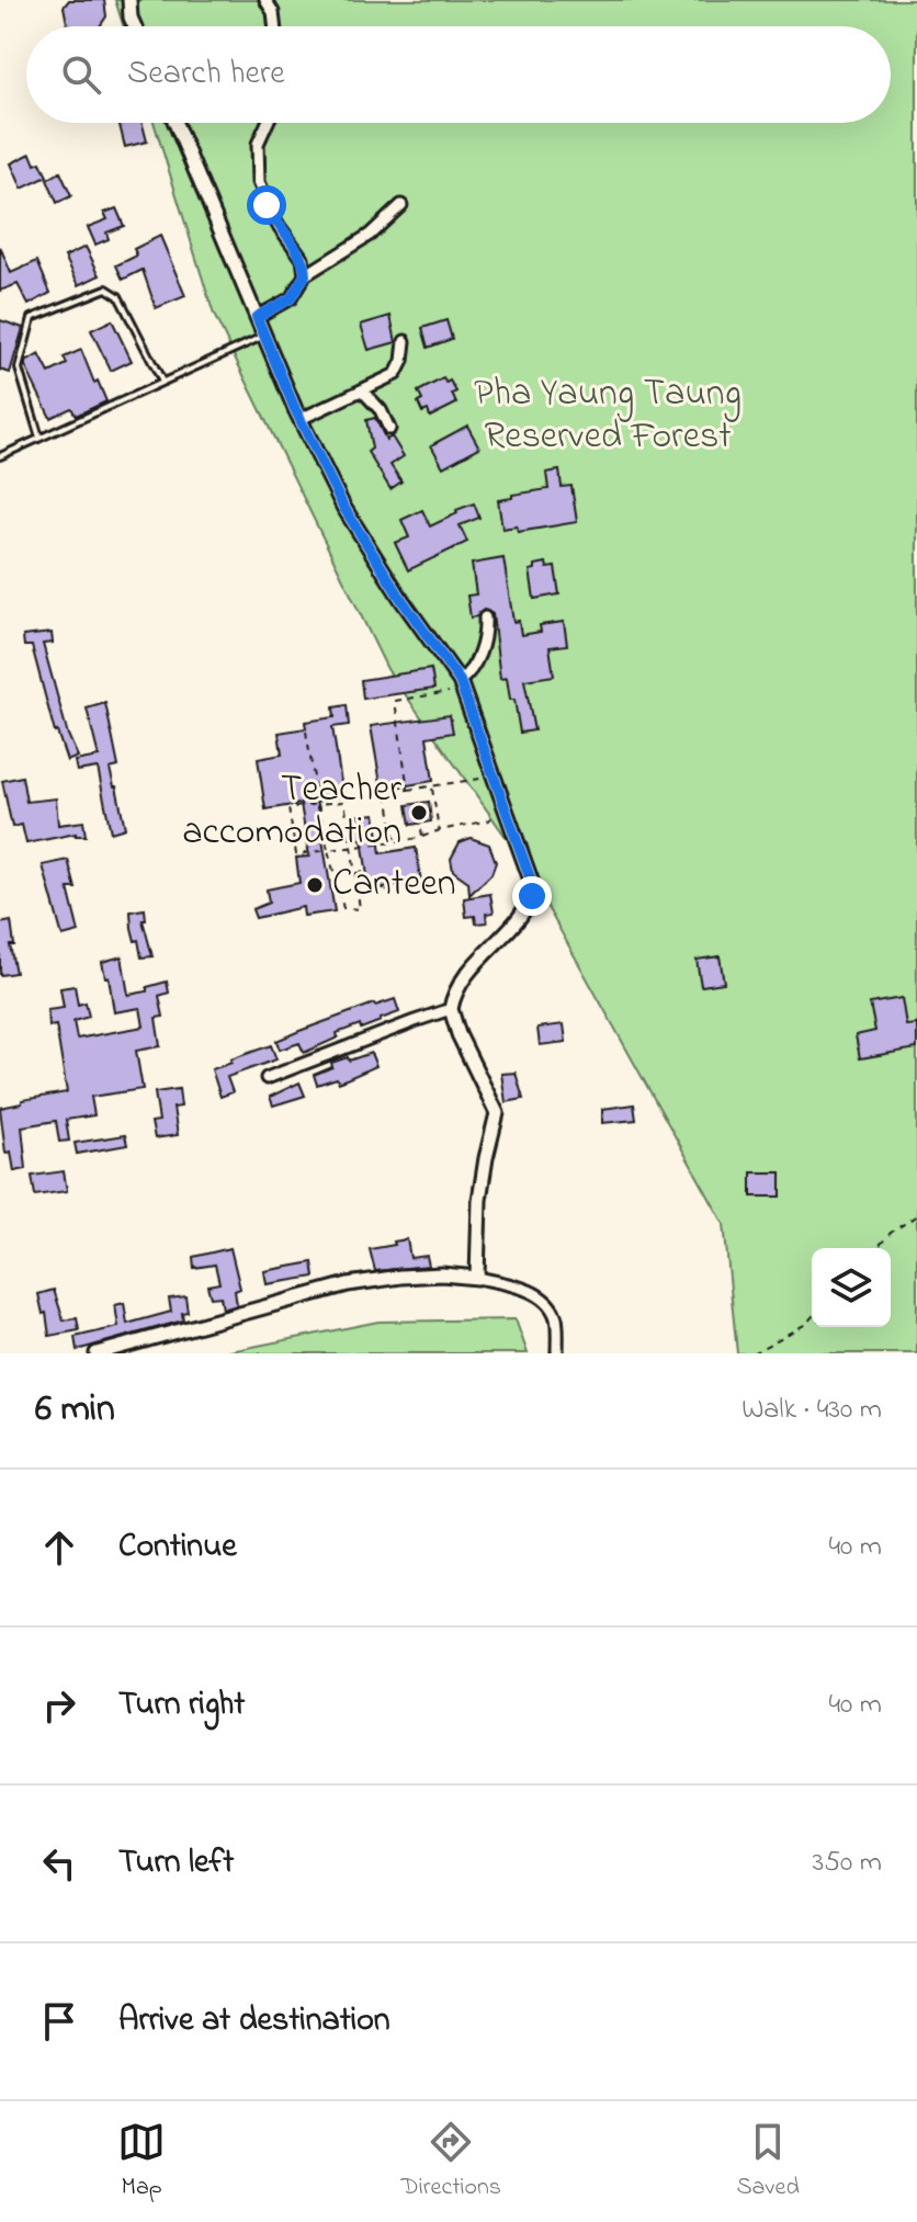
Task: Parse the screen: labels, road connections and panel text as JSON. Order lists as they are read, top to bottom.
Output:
{
  "parks": ["Pha Yaung Taung Reserved Forest"],
  "places": ["Teacher accomodation", "Canteen"],
  "page": {
    "search": "Search here",
    "heading": ["6 min", "Walk · 430 m"],
    "list": [
      ["Continue", "40 m"],
      ["Turn right", "40 m"],
      ["Turn left", "350 m"],
      "Arrive at destination"
    ],
    "nav": ["Map", "Directions", "Saved"]
  }
}
